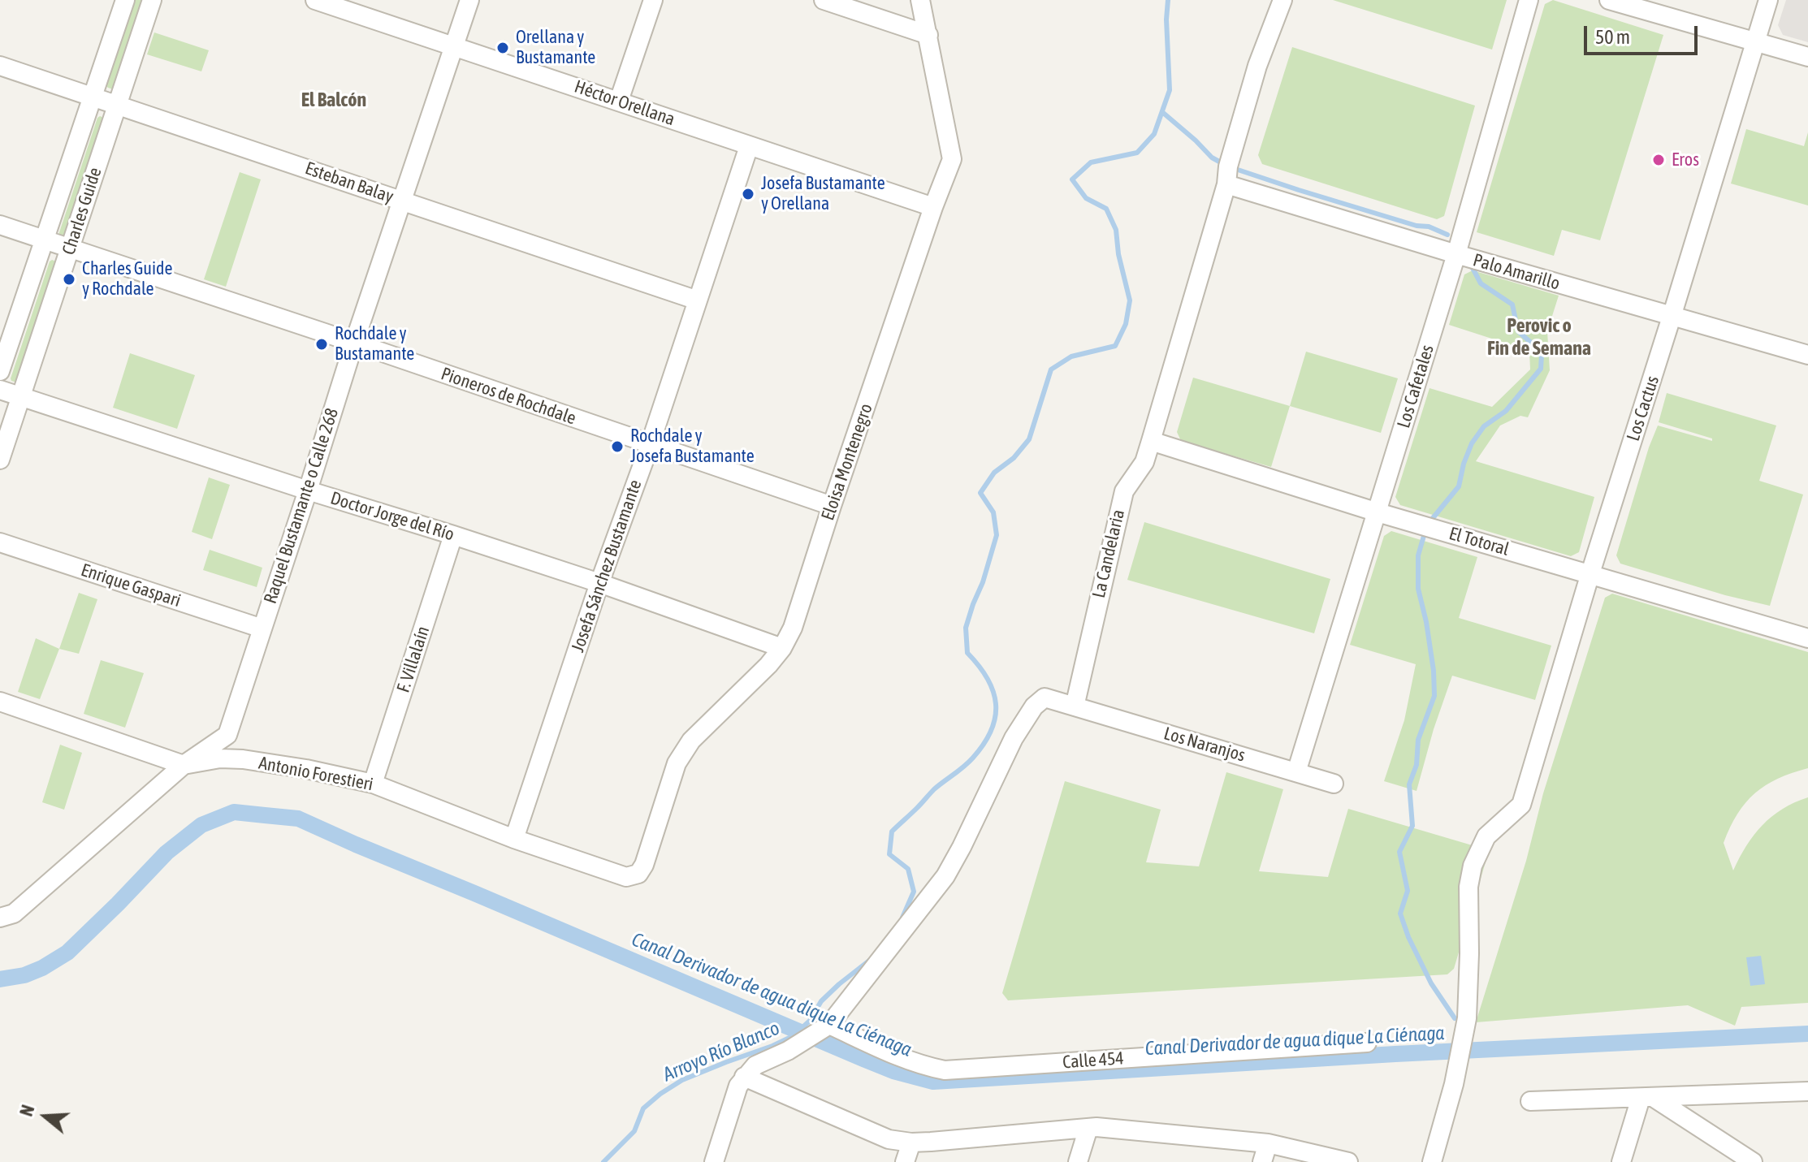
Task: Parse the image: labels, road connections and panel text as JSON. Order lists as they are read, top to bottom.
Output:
{
  "streets": {
    "street": [
      "Héctor Orellana",
      "Esteban Balay",
      "Charles Guide",
      "Palo Amarillo",
      "Los Cafetales",
      "Pioneros de Rochdale",
      "Los Cactus",
      "Eloisa Montenegro",
      "Raquel Bustamante o Calle 268",
      "Doctor Jorge del Río",
      "El Totoral",
      "La Candelaria",
      "Josefa Sánchez Bustamante",
      "Enrique Gaspari",
      "F. Villalaín",
      "Los Naranjos",
      "Antonio Forestieri",
      "Calle 454"
    ]
  },
  "crossings": [
    ["Héctor Orellana", "Eloisa Montenegro"],
    ["Héctor Orellana", "Raquel Bustamante o Calle 268"],
    ["Héctor Orellana", "Josefa Sánchez Bustamante"],
    ["Esteban Balay", "Charles Guide"],
    ["Esteban Balay", "Raquel Bustamante o Calle 268"],
    ["Esteban Balay", "Josefa Sánchez Bustamante"],
    ["Charles Guide", "Pioneros de Rochdale"],
    ["Charles Guide", "Doctor Jorge del Río"],
    ["Palo Amarillo", "Los Cafetales"],
    ["Palo Amarillo", "Los Cactus"],
    ["Palo Amarillo", "La Candelaria"],
    ["Los Cafetales", "El Totoral"],
    ["Los Cafetales", "Los Naranjos"],
    ["Pioneros de Rochdale", "Eloisa Montenegro"],
    ["Pioneros de Rochdale", "Raquel Bustamante o Calle 268"],
    ["Pioneros de Rochdale", "Josefa Sánchez Bustamante"],
    ["Los Cactus", "El Totoral"],
    ["Eloisa Montenegro", "Doctor Jorge del Río"],
    ["Eloisa Montenegro", "Antonio Forestieri"],
    ["Raquel Bustamante o Calle 268", "Doctor Jorge del Río"],
    ["Raquel Bustamante o Calle 268", "Enrique Gaspari"],
    ["Doctor Jorge del Río", "Josefa Sánchez Bustamante"],
    ["Doctor Jorge del Río", "F. Villalaín"],
    ["El Totoral", "La Candelaria"],
    ["La Candelaria", "Los Naranjos"],
    ["Josefa Sánchez Bustamante", "Antonio Forestieri"],
    ["F. Villalaín", "Antonio Forestieri"]
  ],
  "districts": ["El Balcón", "Perovic o Fin de Semana"],
  "water": ["Canal Derivador de agua dique La Ciénaga", "Arroyo Río Blanco"],
  "places": [
    "Orellana y Bustamante",
    "Eros",
    "Josefa Bustamante y Orellana",
    "Charles Guide y Rochdale",
    "Rochdale y Bustamante",
    "Rochdale y Josefa Bustamante"
  ],
  "scale_bar": "50 m",
  "north": "left"
}
